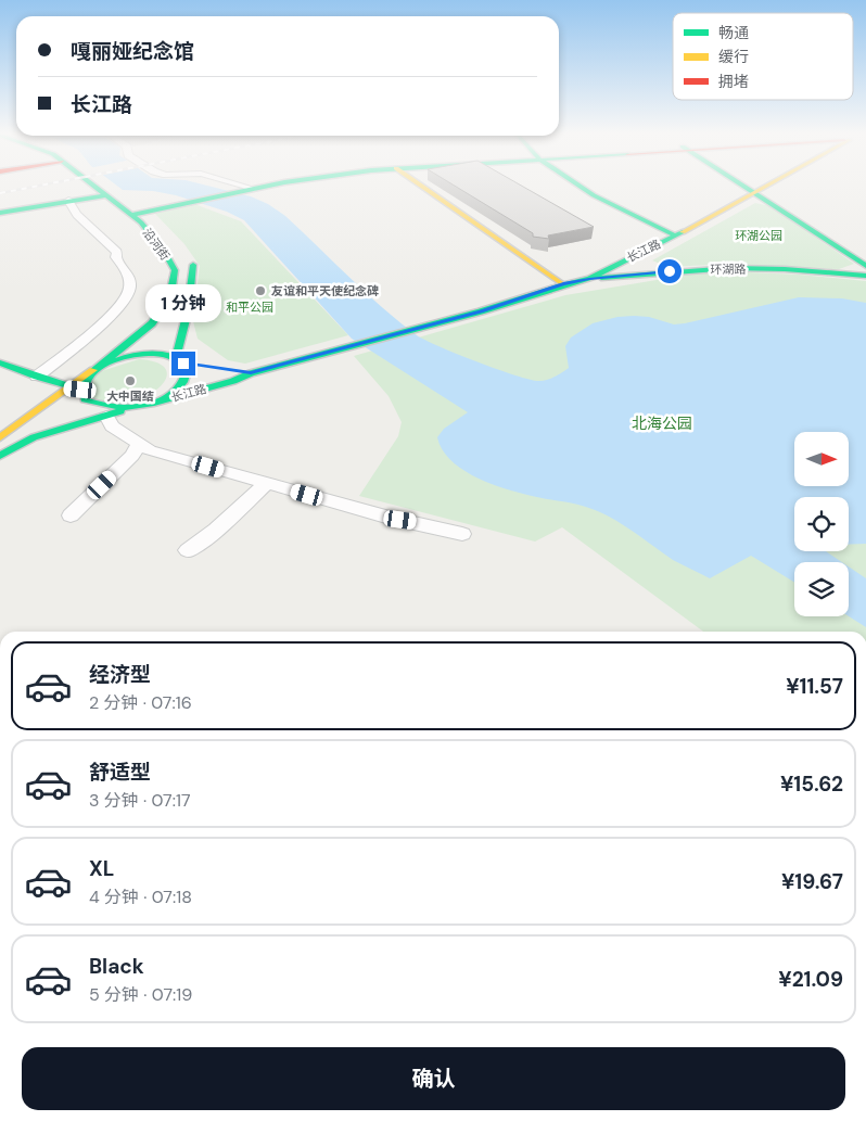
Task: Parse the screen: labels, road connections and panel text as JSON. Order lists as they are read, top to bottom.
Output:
{
  "streets": {
    "main road": ["沿河街", "长江路", "环湖路"]
  },
  "crossings": [
    ["沿河街", "长江路"],
    ["长江路", "环湖路"]
  ],
  "parks": ["环湖公园", "和平公园", "北海公园"],
  "places": ["友谊和平天使纪念碑", "大中国结"],
  "legend": ["畅通", "缓行", "拥堵"],
  "north": "right",
  "page": {
    "banner": ["嘎丽娅纪念馆", "长江路"],
    "bubble": "1 分钟",
    "list": [
      {
        "name": "经济型",
        "note": "2 分钟 · 07:16",
        "value": "¥11.57"
      },
      {
        "name": "舒适型",
        "note": "3 分钟 · 07:17",
        "value": "¥15.62"
      },
      {
        "name": "XL",
        "note": "4 分钟 · 07:18",
        "value": "¥19.67"
      },
      {
        "name": "Black",
        "note": "5 分钟 · 07:19",
        "value": "¥21.09"
      }
    ],
    "buttons": "确认"
  }
}
